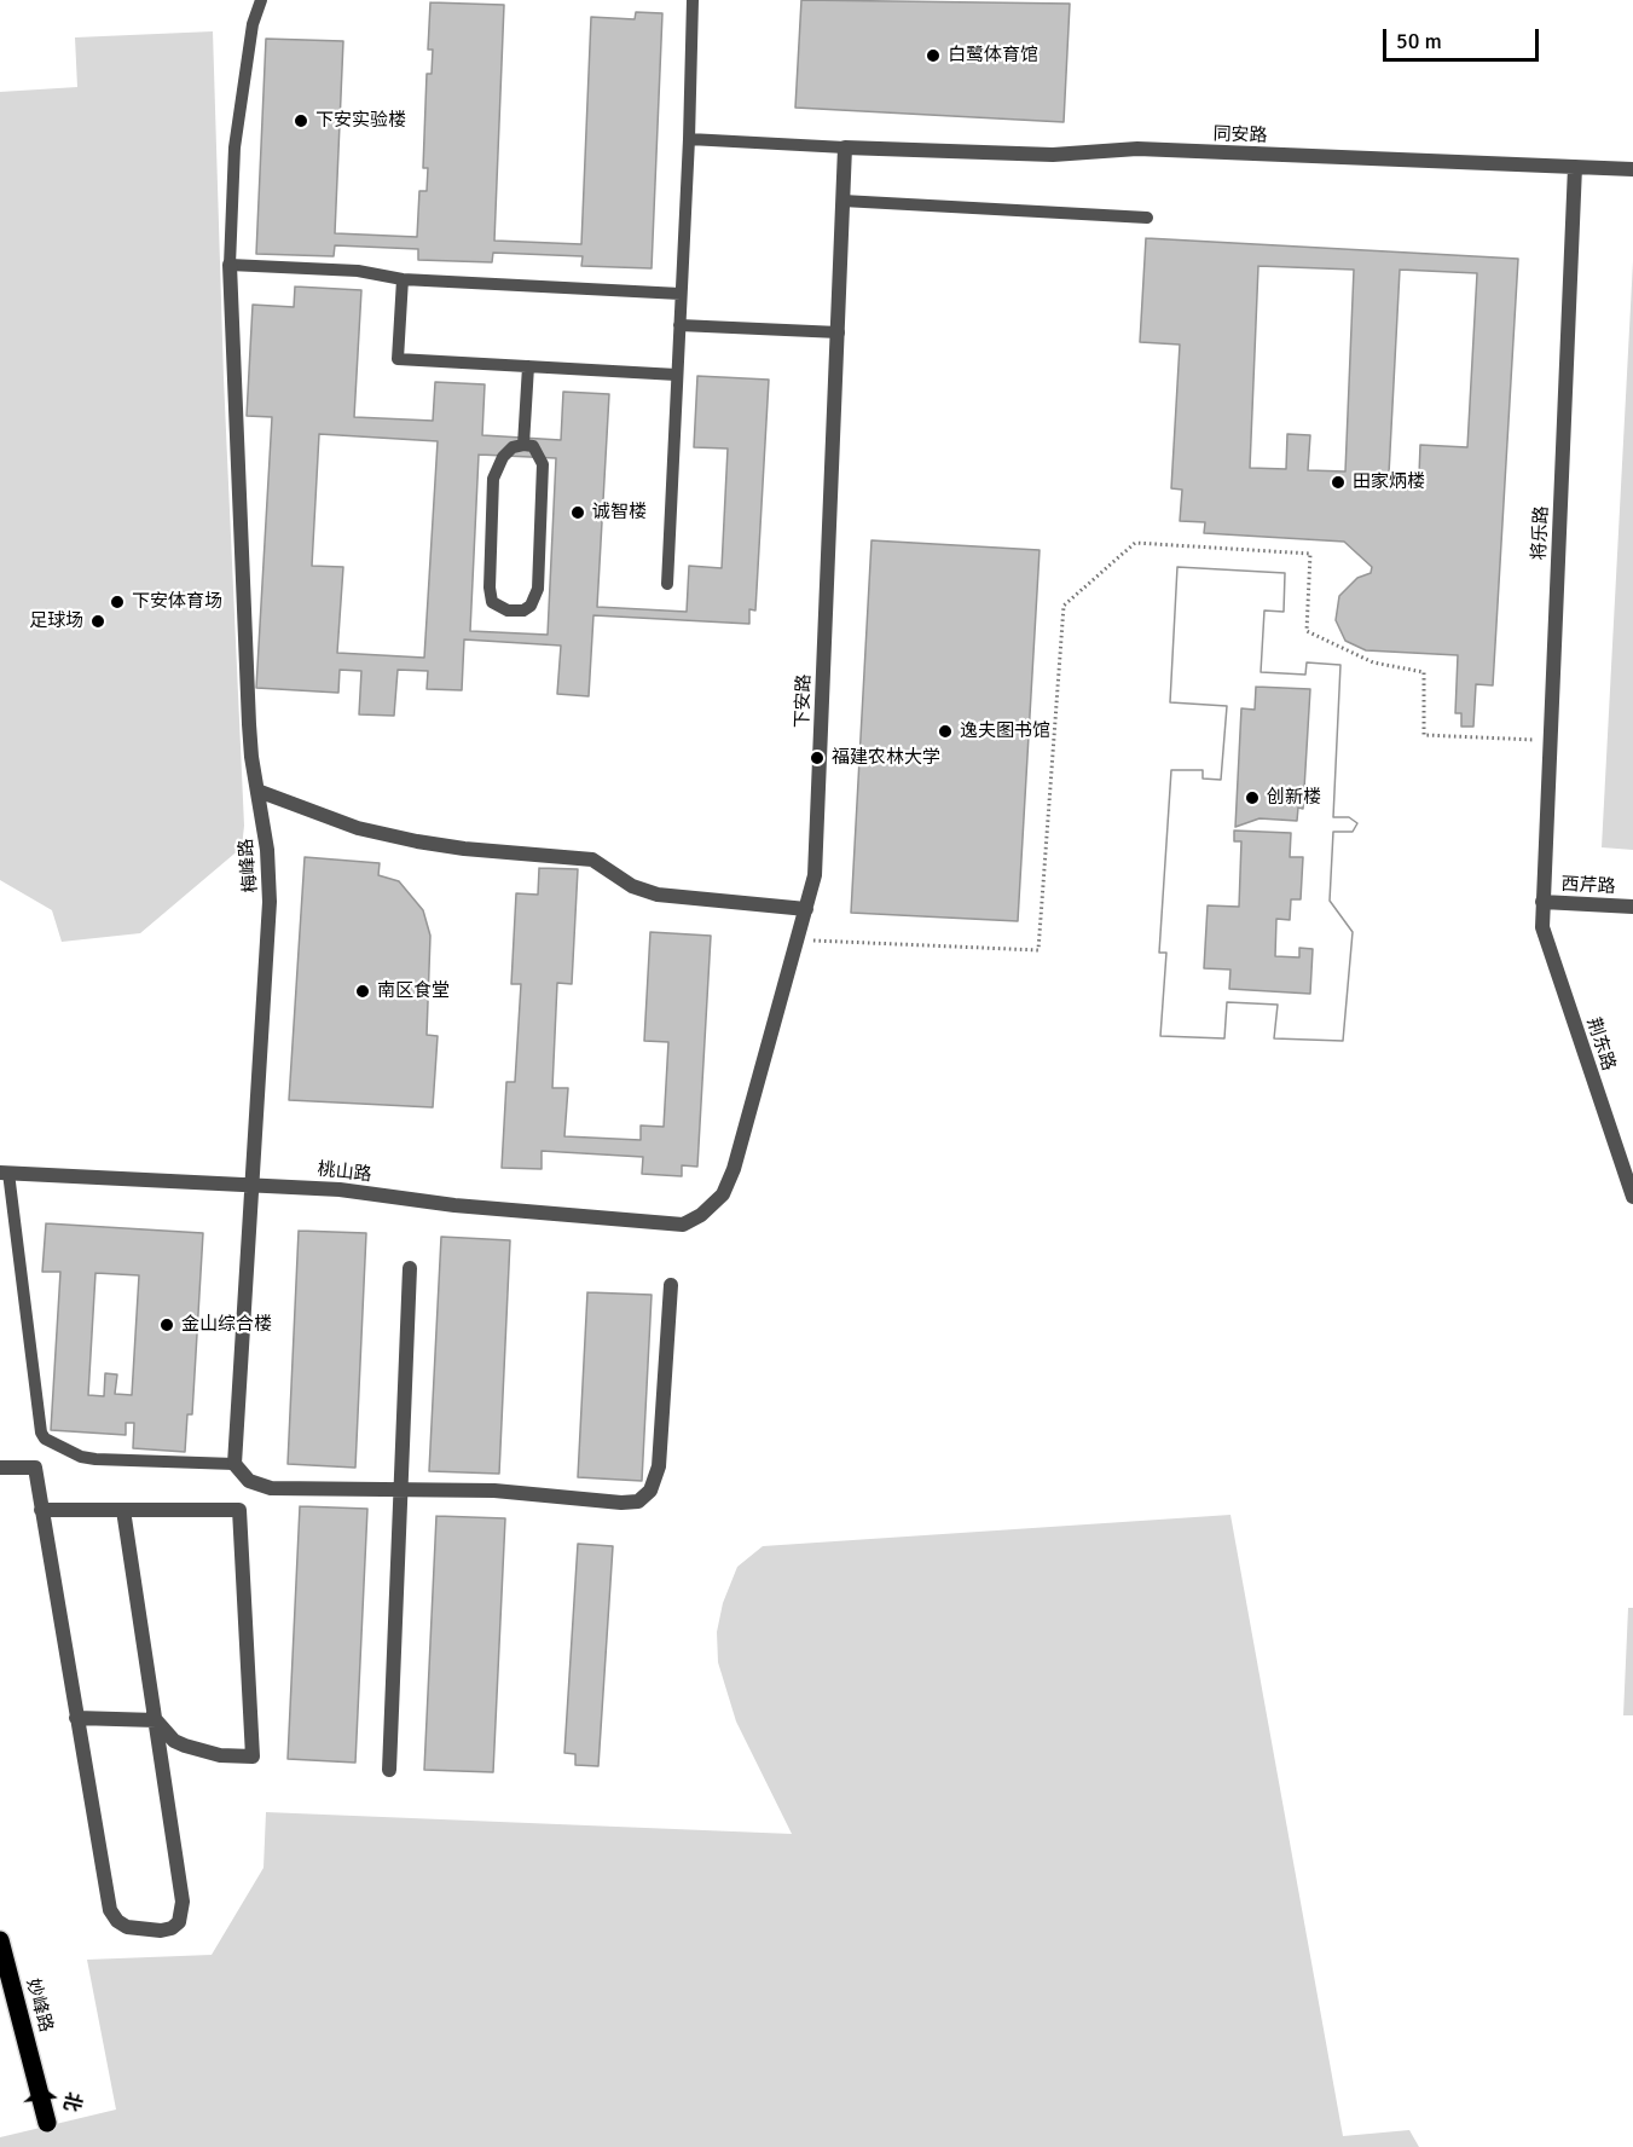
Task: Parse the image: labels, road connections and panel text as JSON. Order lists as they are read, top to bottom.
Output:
{
  "streets": {
    "main road": ["妙峰路"],
    "street": [
      "同安路",
      "将乐路",
      "下安路",
      "梅峰路",
      "西芹路",
      "荆东路",
      "桃山路"
    ]
  },
  "crossings": [
    ["同安路", "将乐路"],
    ["同安路", "下安路"],
    ["将乐路", "西芹路"],
    ["将乐路", "荆东路"],
    ["下安路", "桃山路"],
    ["梅峰路", "桃山路"],
    ["西芹路", "荆东路"]
  ],
  "places": [
    "白鹭体育馆",
    "下安实验楼",
    "田家炳楼",
    "诚智楼",
    "下安体育场",
    "足球场",
    "逸夫图书馆",
    "福建农林大学",
    "创新楼",
    "南区食堂",
    "金山综合楼"
  ],
  "scale_bar": "50 m",
  "north": "right"
}
